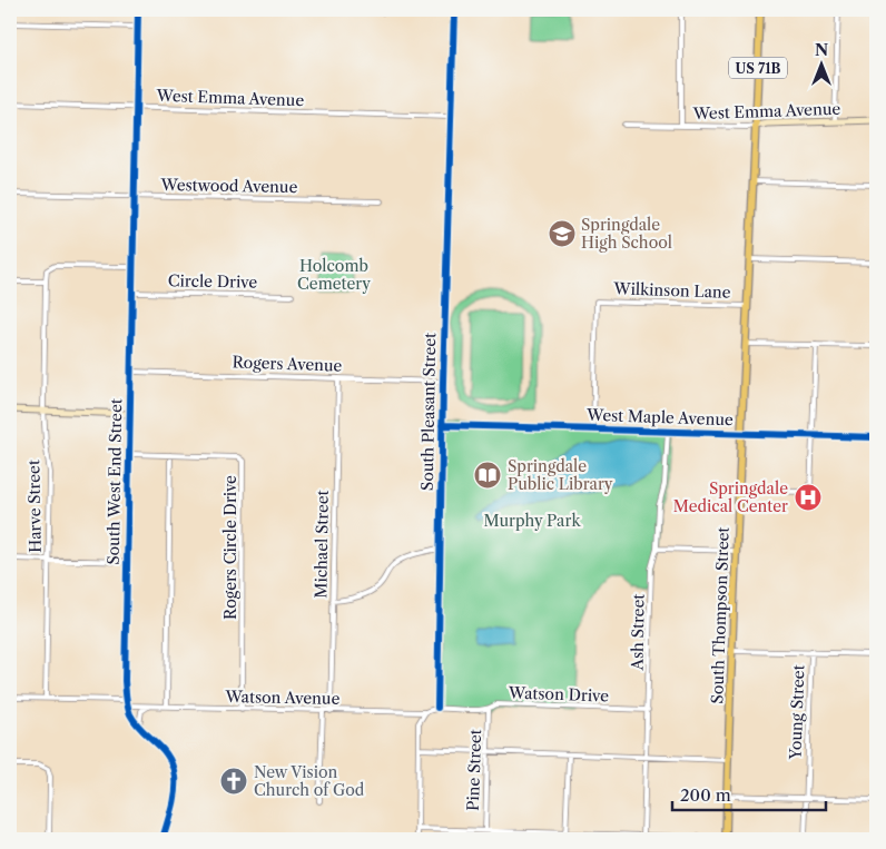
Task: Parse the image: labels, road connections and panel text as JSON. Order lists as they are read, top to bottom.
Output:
{
  "streets": {
    "main road": ["US 71B", "South Thompson Street"],
    "street": [
      "West Emma Avenue",
      "Westwood Avenue",
      "Circle Drive",
      "Wilkinson Lane",
      "Rogers Avenue",
      "South Pleasant Street",
      "West Maple Avenue",
      "South West End Street",
      "Harve Street",
      "Michael Street",
      "Rogers Circle Drive",
      "Ash Street",
      "Watson Drive",
      "Watson Avenue",
      "Young Street",
      "Pine Street"
    ]
  },
  "crossings": [
    ["US 71B", "West Emma Avenue"],
    ["US 71B", "South Thompson Street"],
    ["West Emma Avenue", "South Pleasant Street"],
    ["West Emma Avenue", "South West End Street"],
    ["West Emma Avenue", "South Thompson Street"],
    ["Westwood Avenue", "South West End Street"],
    ["Circle Drive", "South West End Street"],
    ["Wilkinson Lane", "West Maple Avenue"],
    ["Wilkinson Lane", "South Thompson Street"],
    ["Rogers Avenue", "South Pleasant Street"],
    ["Rogers Avenue", "South West End Street"],
    ["Rogers Avenue", "Michael Street"],
    ["South Pleasant Street", "West Maple Avenue"],
    ["South Pleasant Street", "Watson Drive"],
    ["South Pleasant Street", "Watson Avenue"],
    ["West Maple Avenue", "South Thompson Street"],
    ["West Maple Avenue", "Ash Street"],
    ["South West End Street", "Rogers Circle Drive"],
    ["South West End Street", "Watson Avenue"],
    ["Harve Street", "Watson Avenue"],
    ["Michael Street", "Watson Avenue"],
    ["Rogers Circle Drive", "Watson Avenue"],
    ["Ash Street", "Watson Drive"],
    ["Watson Drive", "Watson Avenue"],
    ["Watson Drive", "Pine Street"]
  ],
  "parks": ["Holcomb Cemetery", "Murphy Park"],
  "places": {
    "school or university": ["Springdale High School"],
    "library": ["Springdale Public Library"],
    "hospital": ["Springdale Medical Center"],
    "church": ["New Vision Church of God"]
  },
  "scale_bar": "200 m",
  "north": "top"
}
